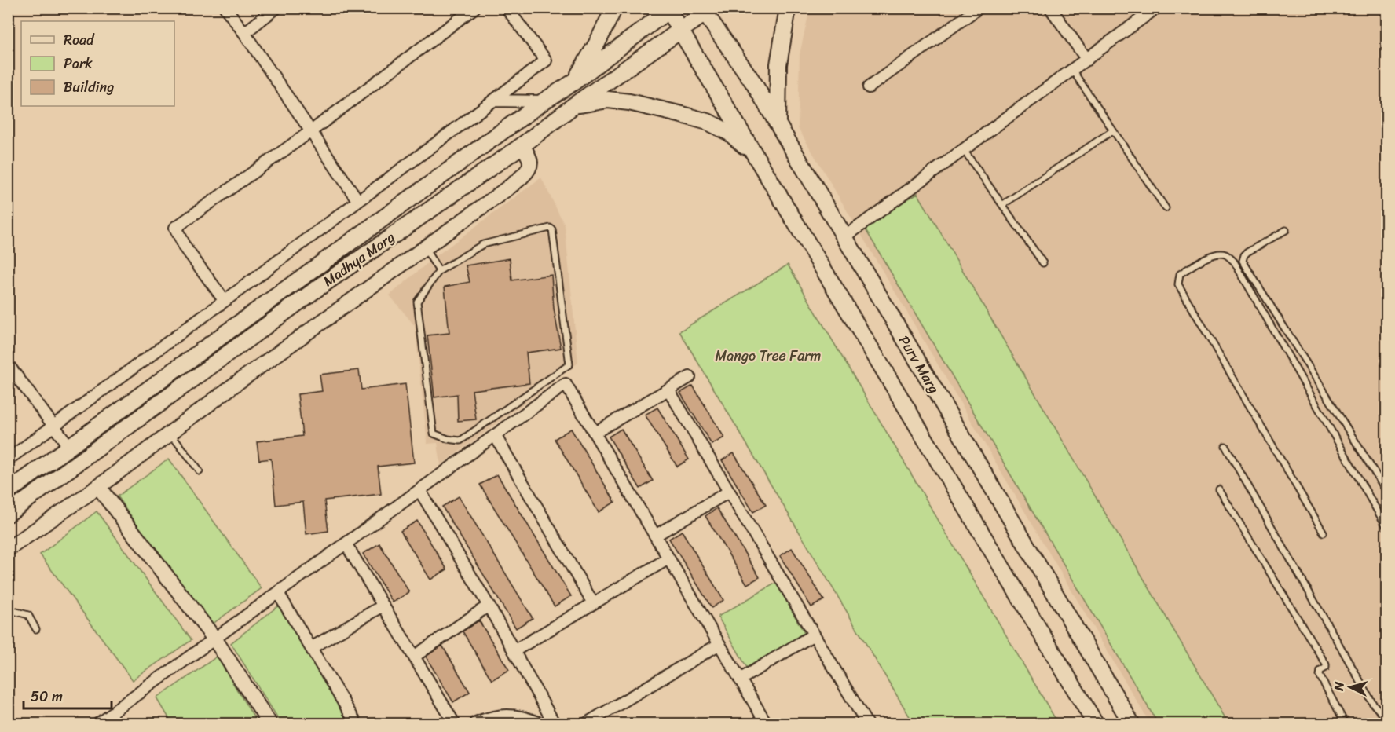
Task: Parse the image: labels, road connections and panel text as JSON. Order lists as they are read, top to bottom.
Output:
{
  "streets": {
    "main road": ["Madhya Marg", "Purv Marg"]
  },
  "crossings": [
    ["Madhya Marg", "Purv Marg"]
  ],
  "parks": ["Mango Tree Farm"],
  "legend": ["Road", "Park", "Building"],
  "scale_bar": "50 m",
  "north": "left"
}
